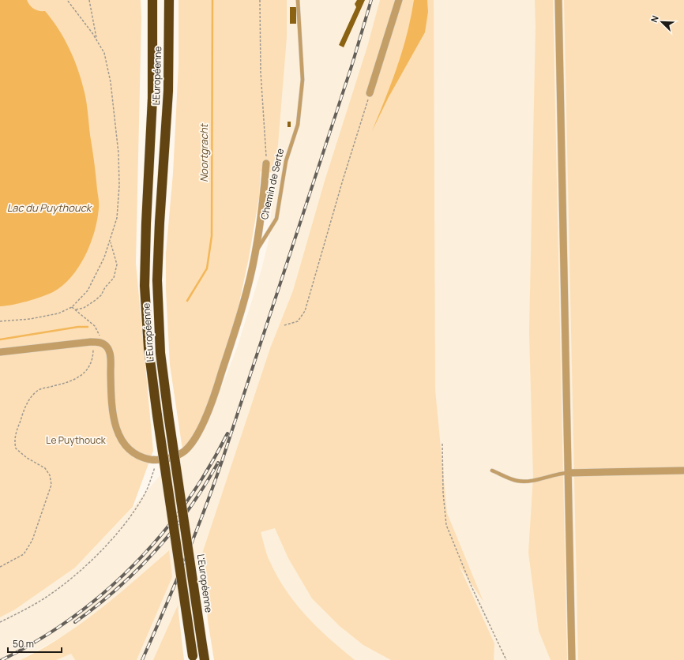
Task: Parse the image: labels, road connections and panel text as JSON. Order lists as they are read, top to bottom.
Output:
{
  "streets": {
    "highway": ["L'Européenne"],
    "street": ["Chemin de Serte"]
  },
  "water": ["Noortgracht", "Lac du Puythouck"],
  "parks": ["Le Puythouck"],
  "scale_bar": "50 m",
  "north": "top left"
}
